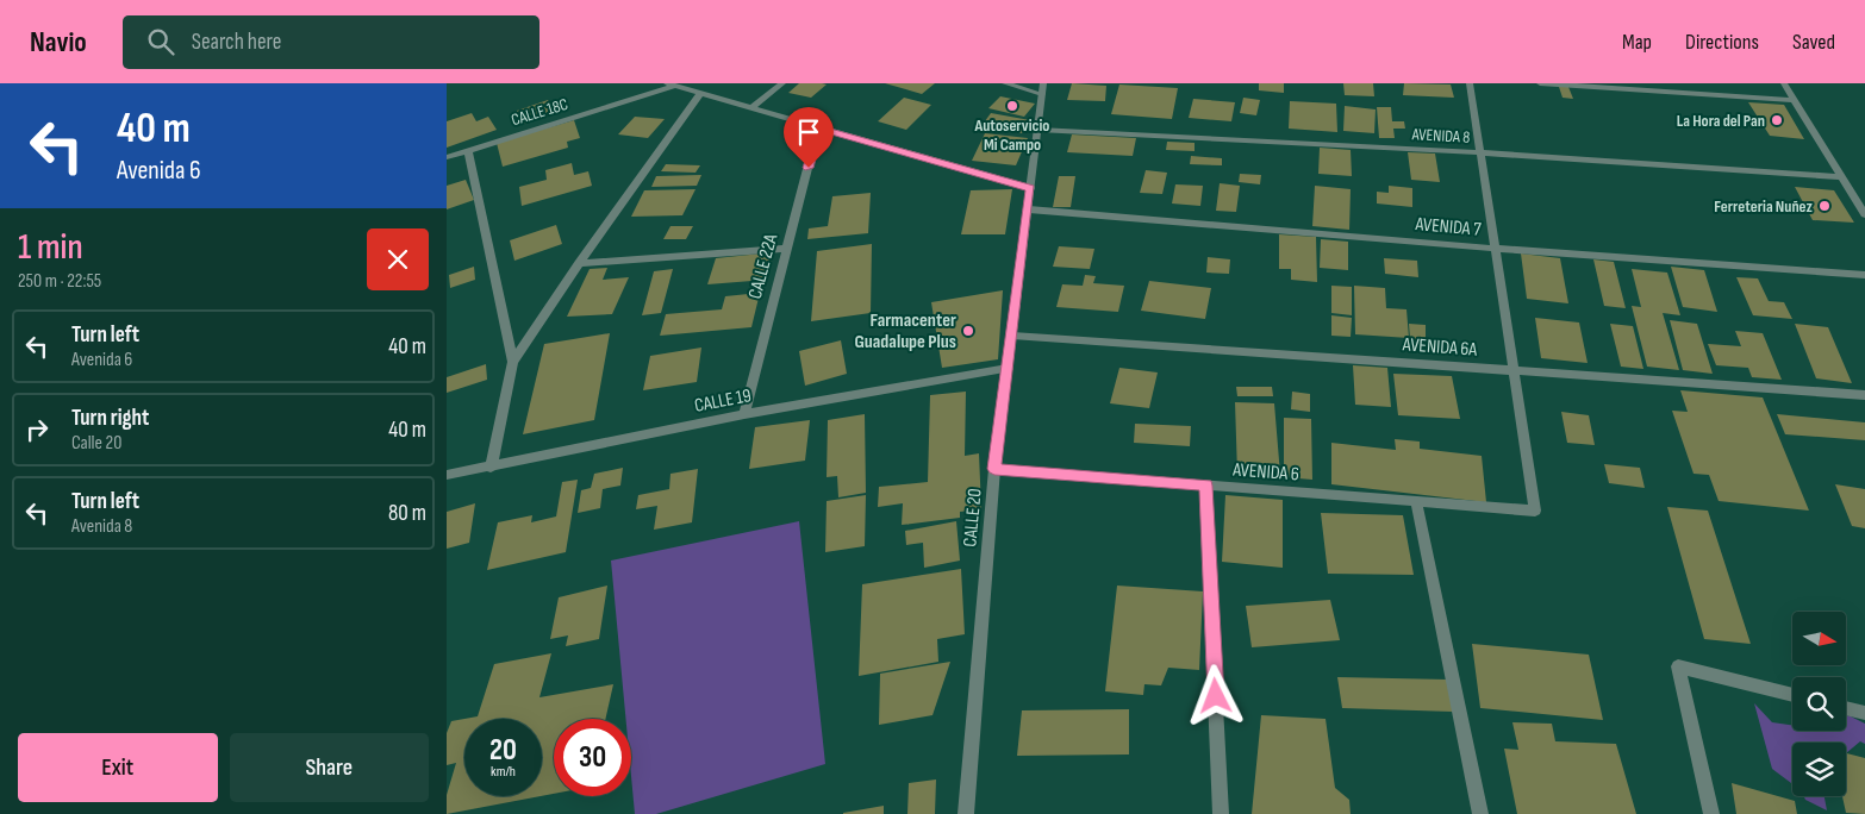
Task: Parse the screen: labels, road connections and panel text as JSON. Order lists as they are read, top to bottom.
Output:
{
  "streets": {
    "street": [
      "CALLE 18C",
      "AVENIDA 8",
      "AVENIDA 7",
      "CALLE 22A",
      "AVENIDA 6A",
      "CALLE 19",
      "AVENIDA 6",
      "CALLE 20"
    ]
  },
  "crossings": [
    ["AVENIDA 8", "CALLE 20"],
    ["AVENIDA 7", "CALLE 20"],
    ["CALLE 22A", "CALLE 19"],
    ["AVENIDA 6A", "AVENIDA 6"],
    ["AVENIDA 6A", "CALLE 20"],
    ["CALLE 19", "CALLE 20"],
    ["AVENIDA 6", "CALLE 20"]
  ],
  "places": [
    "Autoservicio Mi Campo",
    "La Hora del Pan",
    "Ferreteria Nuñez",
    "Farmacenter Guadalupe Plus"
  ],
  "north": "right",
  "page": {
    "header": "Navio",
    "search": "Search here",
    "nav": ["Map", "Directions", "Saved"],
    "turn": ["40 m", "Avenida 6"],
    "heading": ["1 min", "250 m · 22:55"],
    "list": [
      {
        "name": "Turn left",
        "note": "Avenida 6",
        "value": "40 m"
      },
      {
        "name": "Turn right",
        "note": "Calle 20",
        "value": "40 m"
      },
      {
        "name": "Turn left",
        "note": "Avenida 8",
        "value": "80 m"
      }
    ],
    "speed": "20 km/h",
    "limit": "30",
    "buttons": ["Exit", "Share"]
  }
}
